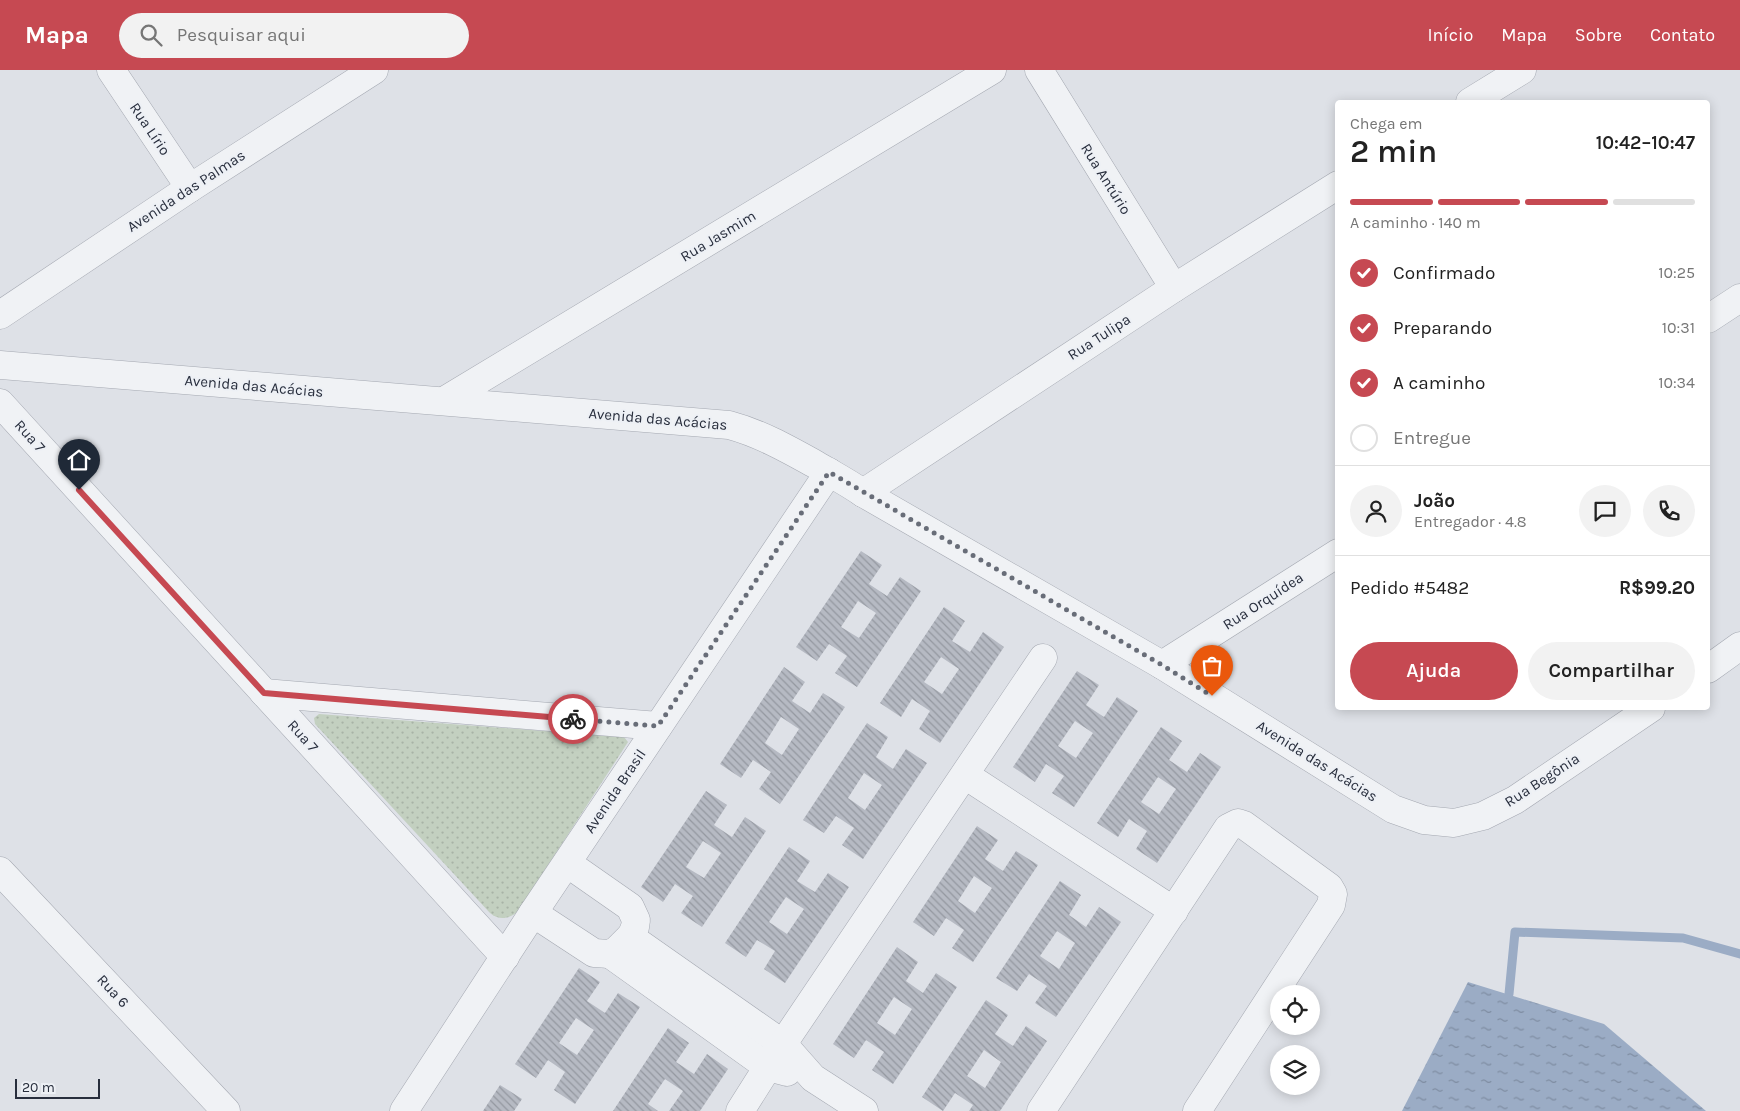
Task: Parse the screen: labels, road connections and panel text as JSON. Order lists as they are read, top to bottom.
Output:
{
  "streets": {
    "street": [
      "Rua Lírio",
      "Rua Antúrio",
      "Avenida das Palmas",
      "Rua Jasmim",
      "Rua Tulipa",
      "Avenida das Acácias",
      "Rua 7",
      "Rua Orquídea",
      "Rua Begônia",
      "Avenida Brasil",
      "Rua 6"
    ]
  },
  "crossings": [
    ["Rua Lírio", "Avenida das Palmas"],
    ["Rua Antúrio", "Rua Tulipa"],
    ["Rua Jasmim", "Avenida das Acácias"],
    ["Rua Tulipa", "Avenida das Acácias"],
    ["Avenida das Acácias", "Rua Orquídea"],
    ["Avenida das Acácias", "Rua Begônia"],
    ["Avenida das Acácias", "Avenida Brasil"],
    ["Rua 7", "Avenida Brasil"]
  ],
  "scale_bar": "20 m",
  "page": {
    "header": "Mapa",
    "search": "Pesquisar aqui",
    "nav": [
      "Início",
      "Mapa",
      "Sobre",
      "Contato"
    ],
    "heading": ["2 min", "Chega em", "10:42–10:47"],
    "panel": [
      "João",
      "Entregador · 4.8",
      "Pedido #5482",
      "R$99.20"
    ],
    "bar": "A caminho · 140 m",
    "list": [
      ["Confirmado", "10:25"],
      ["Preparando", "10:31"],
      ["A caminho", "10:34"],
      "Entregue"
    ],
    "buttons": ["Ajuda", "Compartilhar"],
    "scale": "20 m"
  }
}
